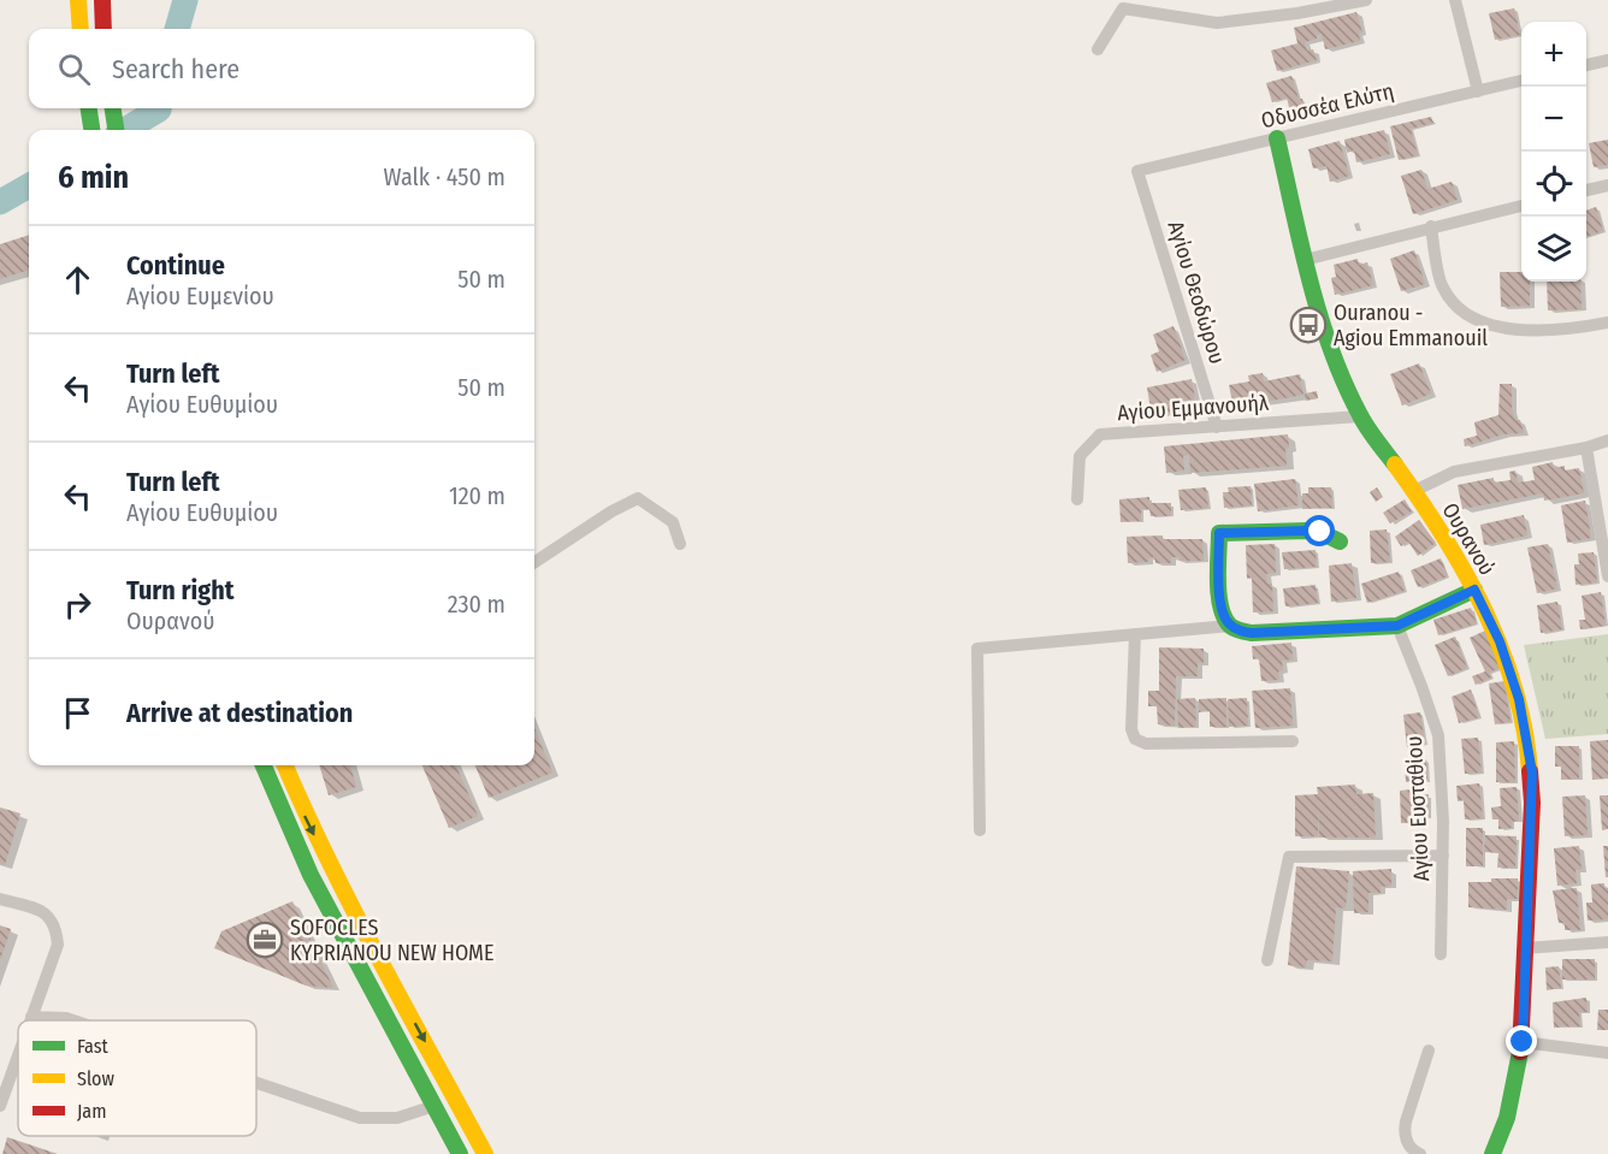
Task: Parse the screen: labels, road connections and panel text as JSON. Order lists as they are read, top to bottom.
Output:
{
  "streets": {
    "street": [
      "Οδυσσέα Ελύτη",
      "Αγίου Θεοδώρου",
      "Αγίου Εμμανουήλ",
      "Ουρανού",
      "Αγίου Ευσταθίου"
    ]
  },
  "crossings": [
    ["Οδυσσέα Ελύτη", "Αγίου Θεοδώρου"],
    ["Οδυσσέα Ελύτη", "Ουρανού"],
    ["Αγίου Θεοδώρου", "Αγίου Εμμανουήλ"],
    ["Αγίου Εμμανουήλ", "Ουρανού"]
  ],
  "places": {
    "bus stop": ["Ouranou - Agiou Emmanouil"],
    "office": ["SOFOCLES KYPRIANOU NEW HOME"]
  },
  "legend": ["Fast", "Slow", "Jam"],
  "page": {
    "map_buttons": ["+", "−"],
    "search": "Search here",
    "heading": ["6 min", "Walk · 450 m"],
    "list": [
      ["Continue", "Αγίου Ευμενίου", "50 m"],
      ["Turn left", "Αγίου Ευθυμίου", "50 m"],
      ["Turn left", "Αγίου Ευθυμίου", "120 m"],
      ["Turn right", "Ουρανού", "230 m"],
      "Arrive at destination"
    ]
  }
}
